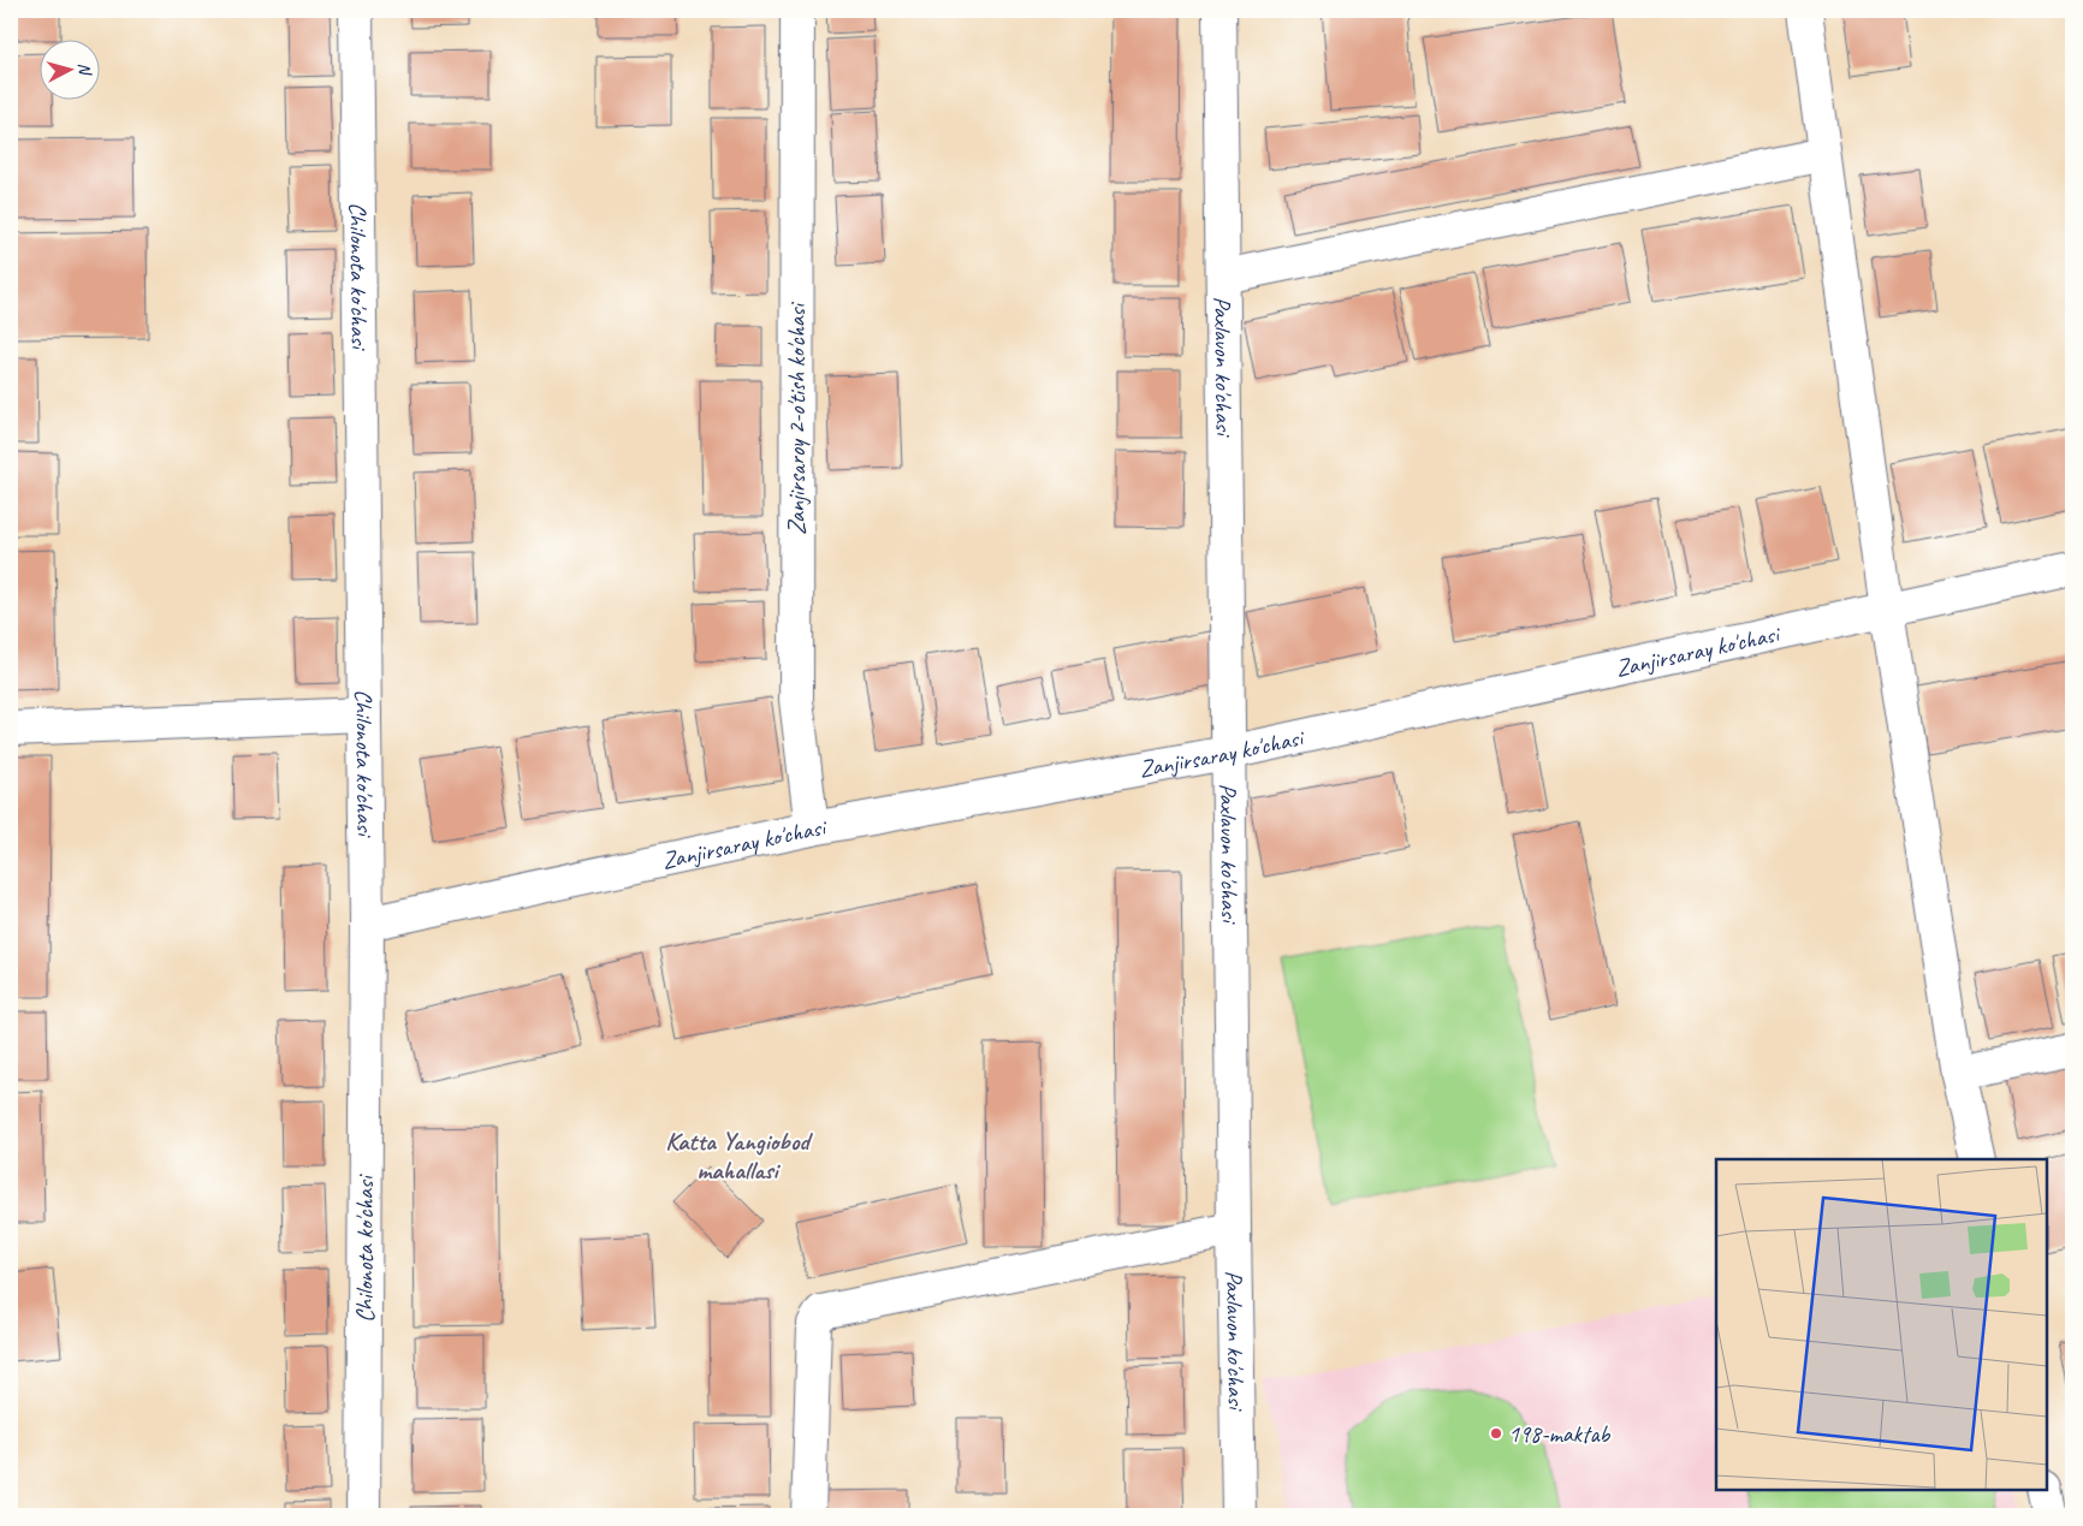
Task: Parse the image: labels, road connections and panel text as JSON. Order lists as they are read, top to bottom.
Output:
{
  "streets": {
    "street": [
      "Chilonota ko'chasi",
      "Paxlavon ko'chasi",
      "Zanjirsaroy 2-o'tish ko'chasi",
      "Zanjirsaray ko'chasi"
    ]
  },
  "crossings": [
    ["Chilonota ko'chasi", "Zanjirsaray ko'chasi"],
    ["Paxlavon ko'chasi", "Zanjirsaray ko'chasi"],
    ["Zanjirsaroy 2-o'tish ko'chasi", "Zanjirsaray ko'chasi"]
  ],
  "districts": ["Katta Yangiobod mahallasi"],
  "places": ["198-maktab"],
  "north": "right"
}
